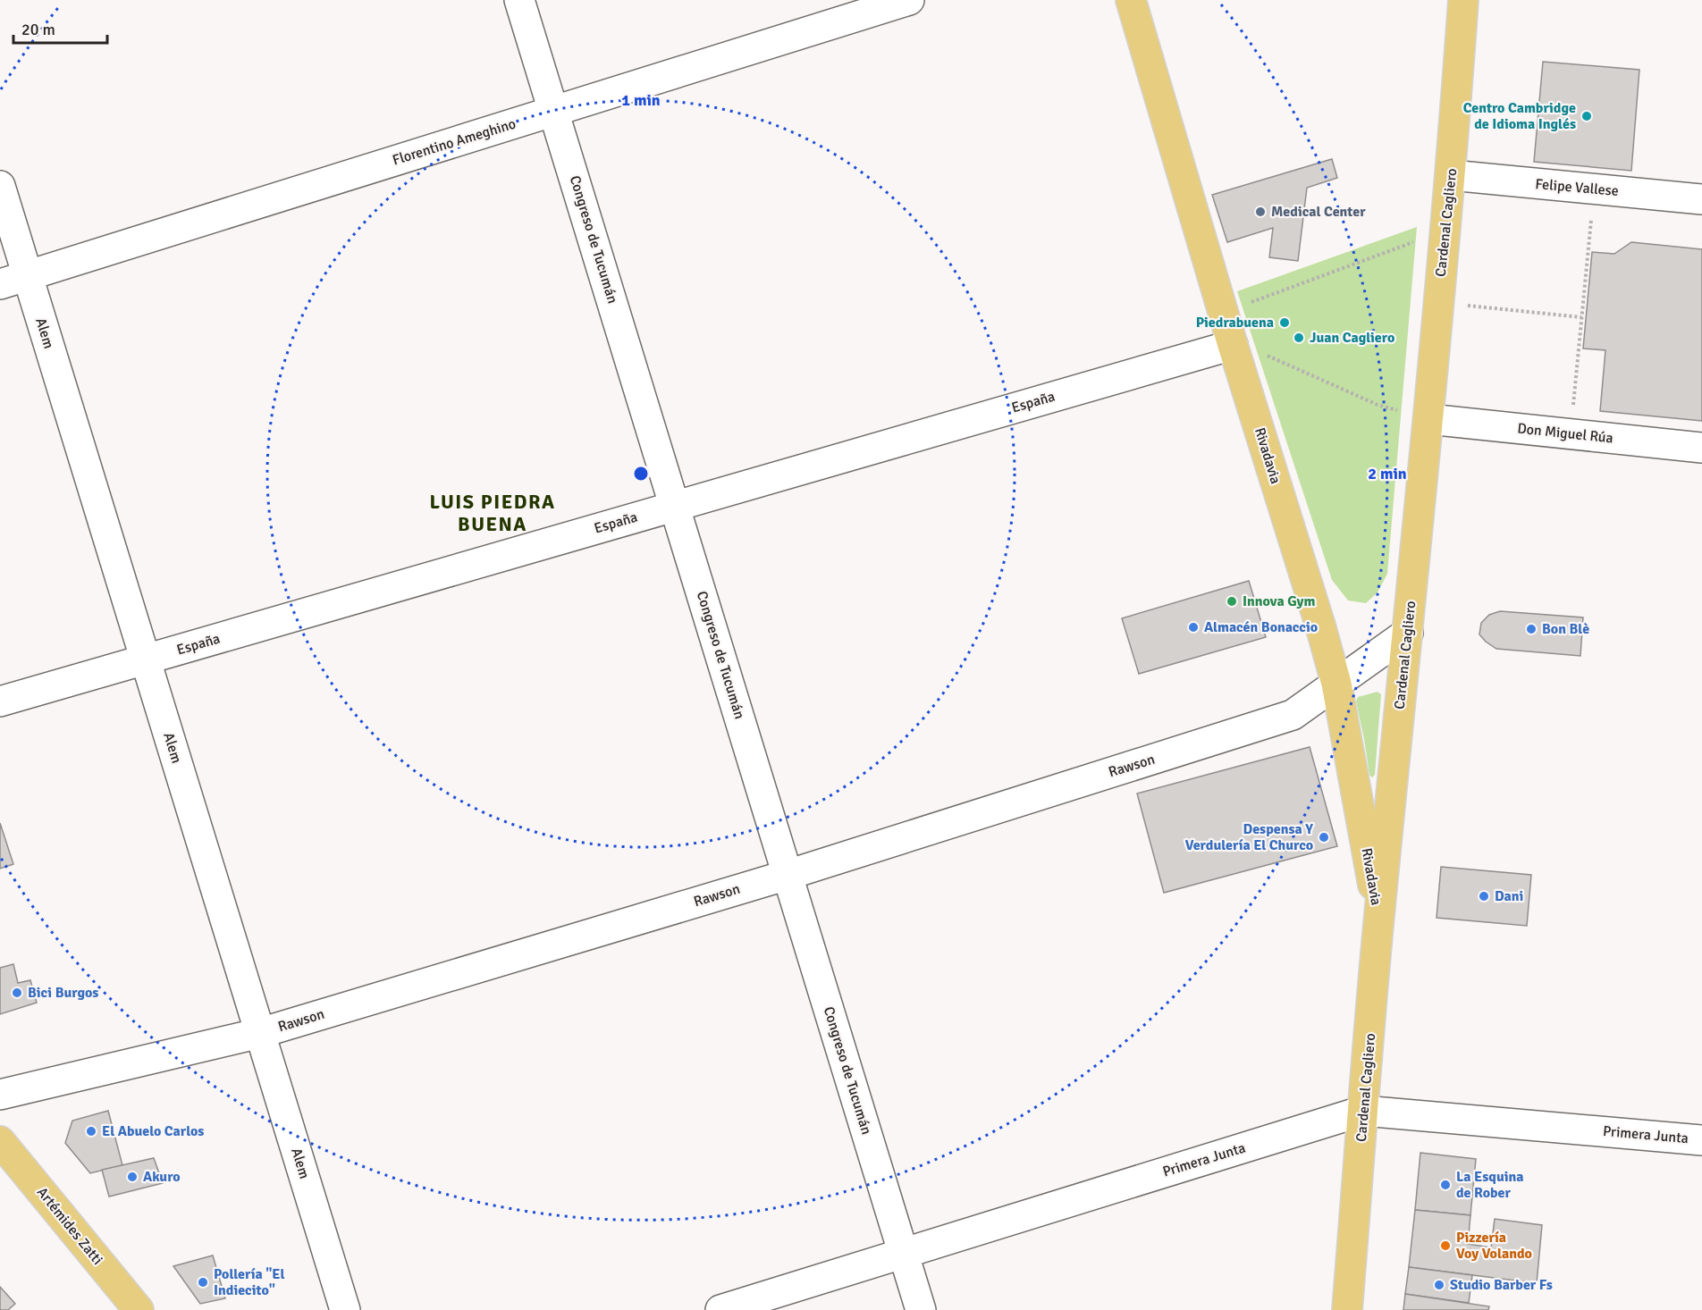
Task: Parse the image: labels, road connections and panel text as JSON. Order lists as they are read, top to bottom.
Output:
{
  "streets": {
    "main road": ["Cardenal Cagliero", "Rivadavia", "Artémides Zatti"],
    "street": [
      "Florentino Ameghino",
      "Felipe Vallese",
      "Congreso de Tucumán",
      "Alem",
      "España",
      "Don Miguel Rúa",
      "Rawson",
      "Primera Junta"
    ]
  },
  "crossings": [
    ["Florentino Ameghino", "Congreso de Tucumán"],
    ["Florentino Ameghino", "Alem"],
    ["Felipe Vallese", "Cardenal Cagliero"],
    ["Cardenal Cagliero", "Don Miguel Rúa"],
    ["Cardenal Cagliero", "Rivadavia"],
    ["Cardenal Cagliero", "Rawson"],
    ["Cardenal Cagliero", "Primera Junta"],
    ["Congreso de Tucumán", "España"],
    ["Congreso de Tucumán", "Rawson"],
    ["Congreso de Tucumán", "Primera Junta"],
    ["Alem", "España"],
    ["Alem", "Rawson"],
    ["España", "Rivadavia"],
    ["Rivadavia", "Rawson"]
  ],
  "districts": ["LUIS PIEDRA BUENA"],
  "places": [
    "Centro Cambridge de Idioma Inglés",
    "Medical Center",
    "Piedrabuena",
    "Juan Cagliero",
    "Innova Gym",
    "Almacén Bonaccio",
    "Bon Blè",
    "Despensa Y Verdulería El Churco",
    "Dani",
    "Bici Burgos",
    "El Abuelo Carlos",
    "Akuro",
    "La Esquina de Rober",
    "Pizzería Voy Volando",
    "Pollería \"El Indiecito\"",
    "Studio Barber Fs"
  ],
  "scale_bar": "20 m",
  "rings": ["1 min", "2 min"]
}
